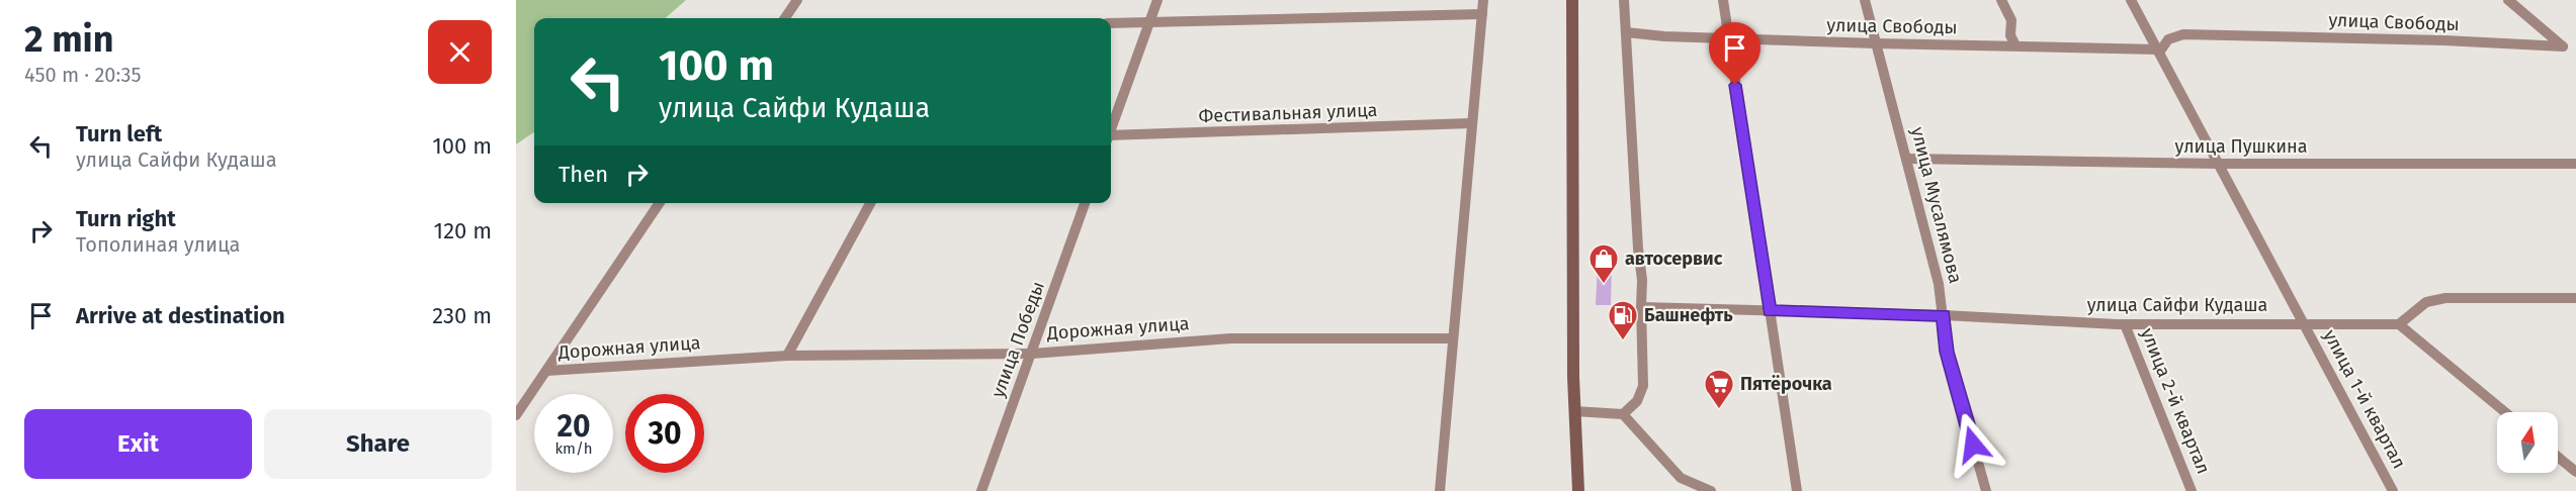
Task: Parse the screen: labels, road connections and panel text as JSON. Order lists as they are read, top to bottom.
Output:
{
  "streets": {
    "street": [
      "улица Свободы",
      "Фестивальная улица",
      "улица Пушкина",
      "улица Мусалямова",
      "улица Сайфи Кудаша",
      "Дорожная улица",
      "улица Победы",
      "улица 1-й квартал",
      "улица 2-й квартал"
    ]
  },
  "crossings": [
    ["улица Свободы", "улица Мусалямова"],
    ["улица Свободы", "улица 1-й квартал"],
    ["улица Пушкина", "улица Мусалямова"],
    ["улица Пушкина", "улица 1-й квартал"],
    ["улица Мусалямова", "улица Сайфи Кудаша"],
    ["улица Сайфи Кудаша", "улица 1-й квартал"],
    ["улица Сайфи Кудаша", "улица 2-й квартал"],
    ["Дорожная улица", "улица Победы"]
  ],
  "places": {
    "shop": ["автосервис"],
    "fuel station": ["Башнефть"],
    "supermarket": ["Пятёрочка"]
  },
  "north": "top",
  "page": {
    "heading": ["2 min", "450 m · 20:35"],
    "turn": ["100 m", "улица Сайфи Кудаша"],
    "list": [
      {
        "name": "Turn left",
        "note": "улица Сайфи Кудаша",
        "value": "100 m"
      },
      {
        "name": "Turn right",
        "note": "Тополиная улица",
        "value": "120 m"
      },
      {
        "name": "Arrive at destination",
        "value": "230 m"
      }
    ],
    "then": "Then",
    "speed": "20 km/h",
    "limit": "30",
    "buttons": ["Exit", "Share"]
  }
}
